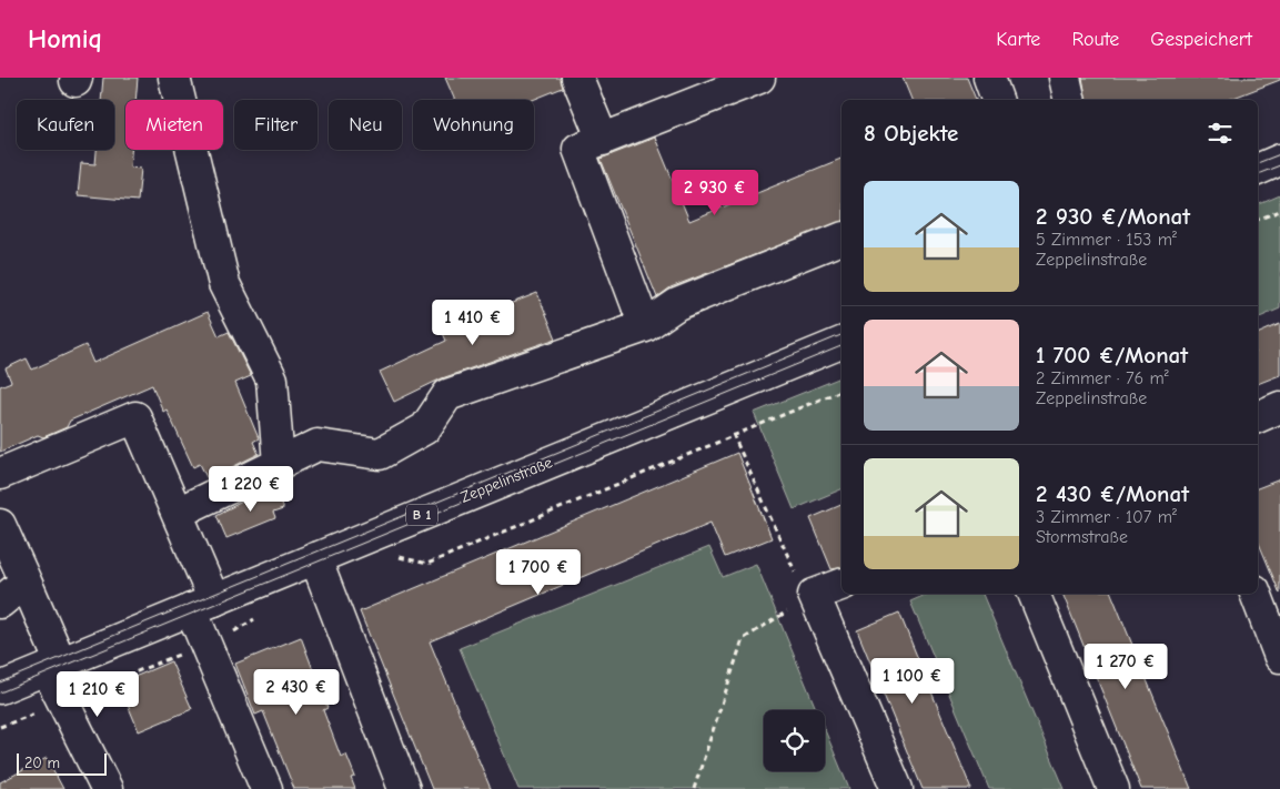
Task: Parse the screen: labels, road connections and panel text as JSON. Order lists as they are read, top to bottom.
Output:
{
  "streets": {
    "street": ["Zeppelinstraße", "B 1"]
  },
  "scale_bar": "20 m",
  "page": {
    "header": "Homiq",
    "nav": ["Karte", "Route", "Gespeichert"],
    "chip": [
      "Kaufen",
      "Mieten",
      "Filter",
      "Neu",
      "Wohnung"
    ],
    "heading": "8 Objekte",
    "list": [
      {
        "name": "2 930 €/Monat",
        "note": "5 Zimmer · 153 m² · Zeppelinstraße"
      },
      {
        "name": "1 700 €/Monat",
        "note": "2 Zimmer · 76 m² · Zeppelinstraße"
      },
      {
        "name": "2 430 €/Monat",
        "note": "3 Zimmer · 107 m² · Stormstraße"
      }
    ],
    "price": [
      "2 930 €",
      "1 410 €",
      "1 220 €",
      "1 700 €",
      "1 270 €",
      "1 100 €",
      "2 430 €",
      "1 210 €"
    ],
    "scale": "20 m"
  }
}
